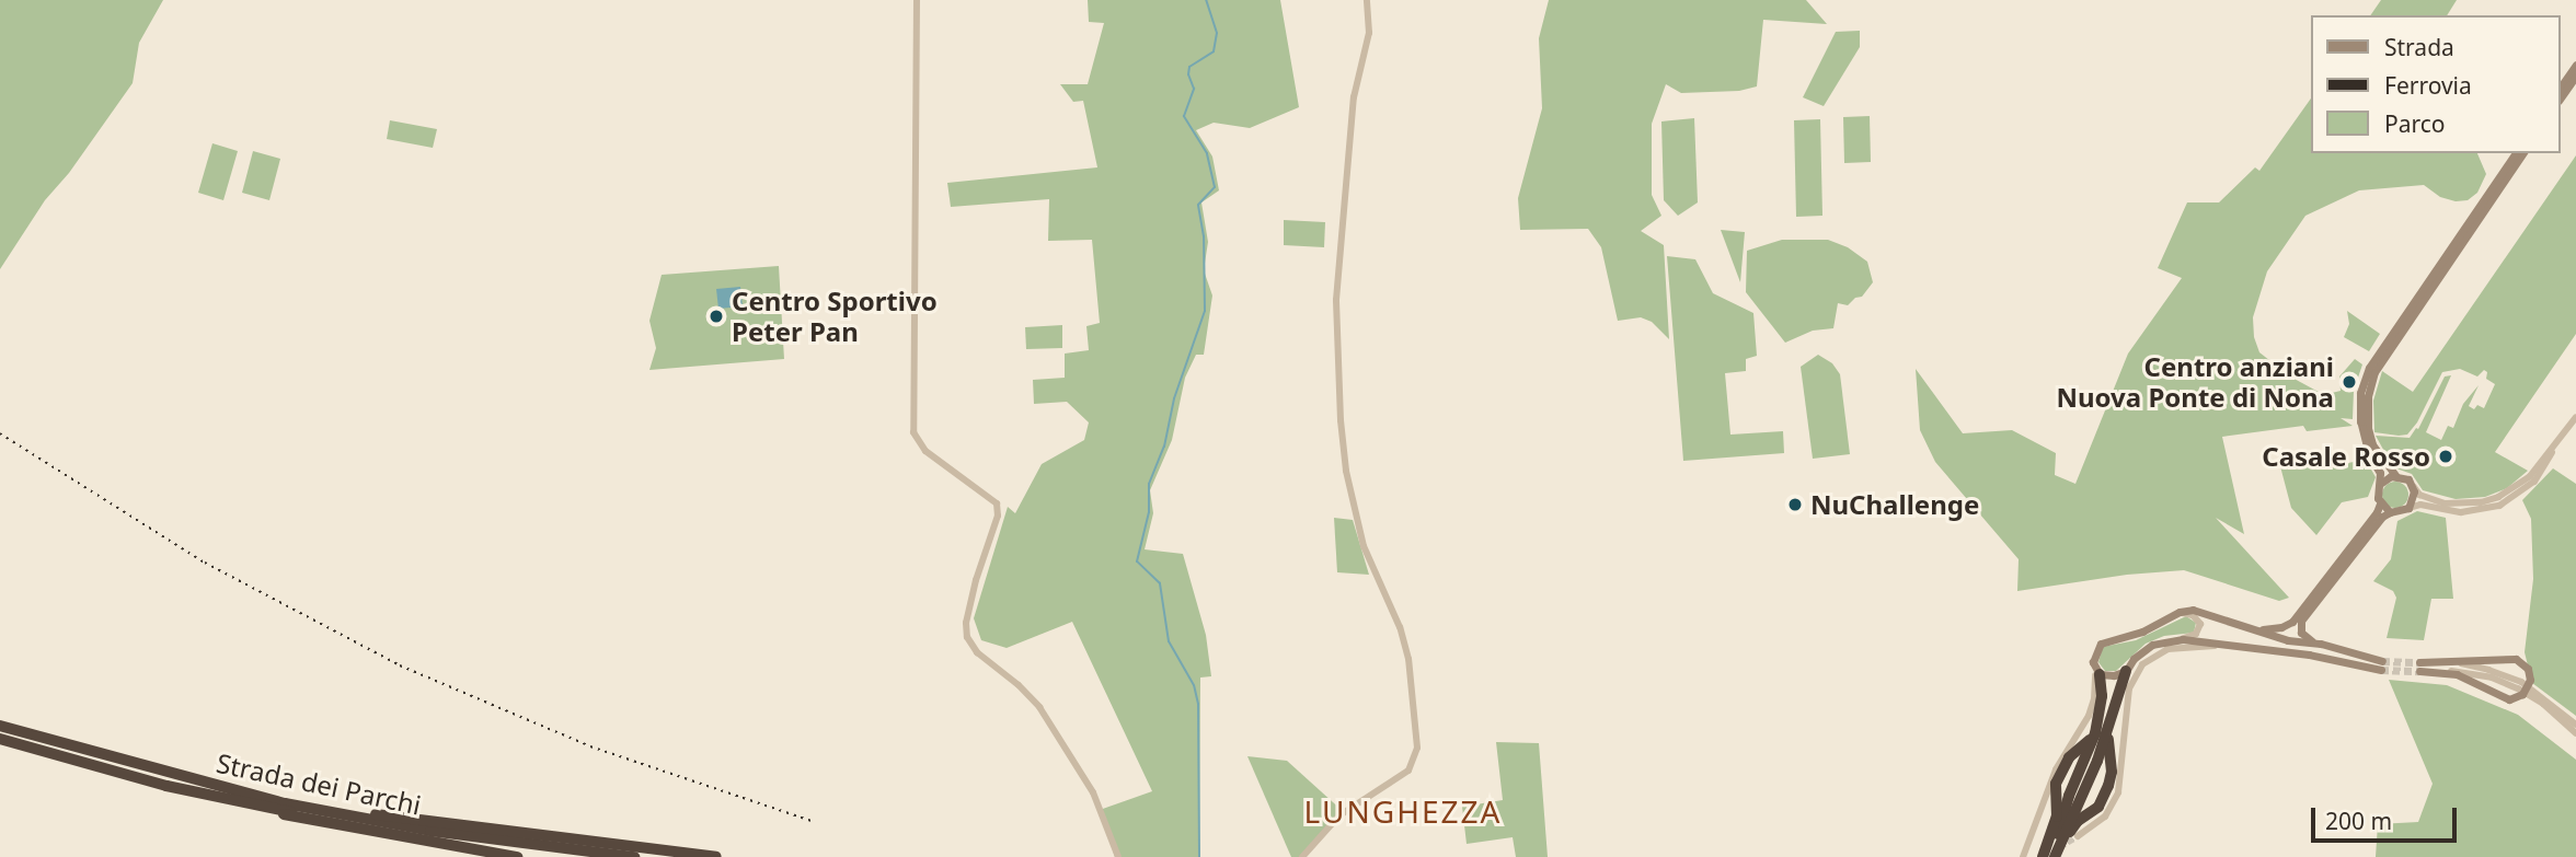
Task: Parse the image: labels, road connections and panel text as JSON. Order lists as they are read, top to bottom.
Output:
{
  "streets": {
    "highway": ["Strada dei Parchi"]
  },
  "districts": ["LUNGHEZZA"],
  "places": [
    "Centro Sportivo Peter Pan",
    "Centro anziani Nuova Ponte di Nona",
    "Casale Rosso",
    "NuChallenge"
  ],
  "legend": ["Strada", "Ferrovia", "Parco"],
  "scale_bar": "200 m"
}
